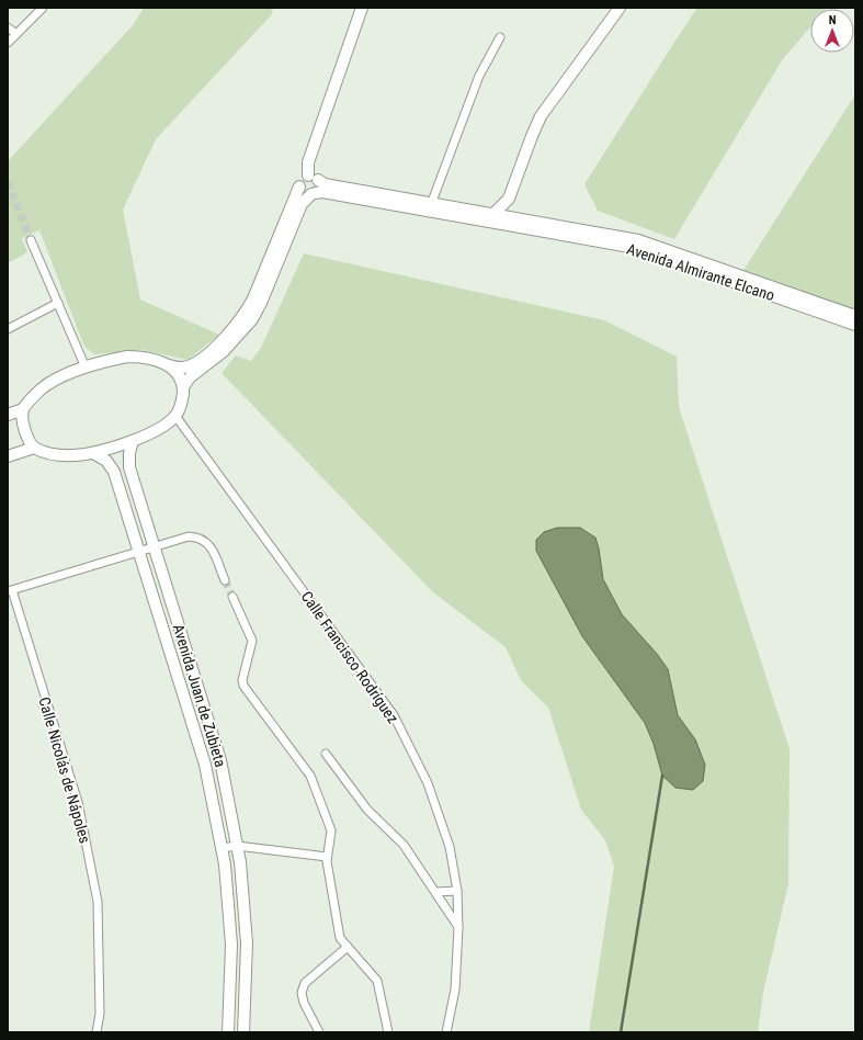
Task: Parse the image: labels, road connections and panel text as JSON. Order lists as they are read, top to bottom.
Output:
{
  "streets": {
    "street": [
      "Avenida Almirante Elcano",
      "Calle Francisco Rodríguez",
      "Avenida Juan de Zubieta",
      "Calle Nicolás de Nápoles"
    ]
  },
  "north": "top"
}
